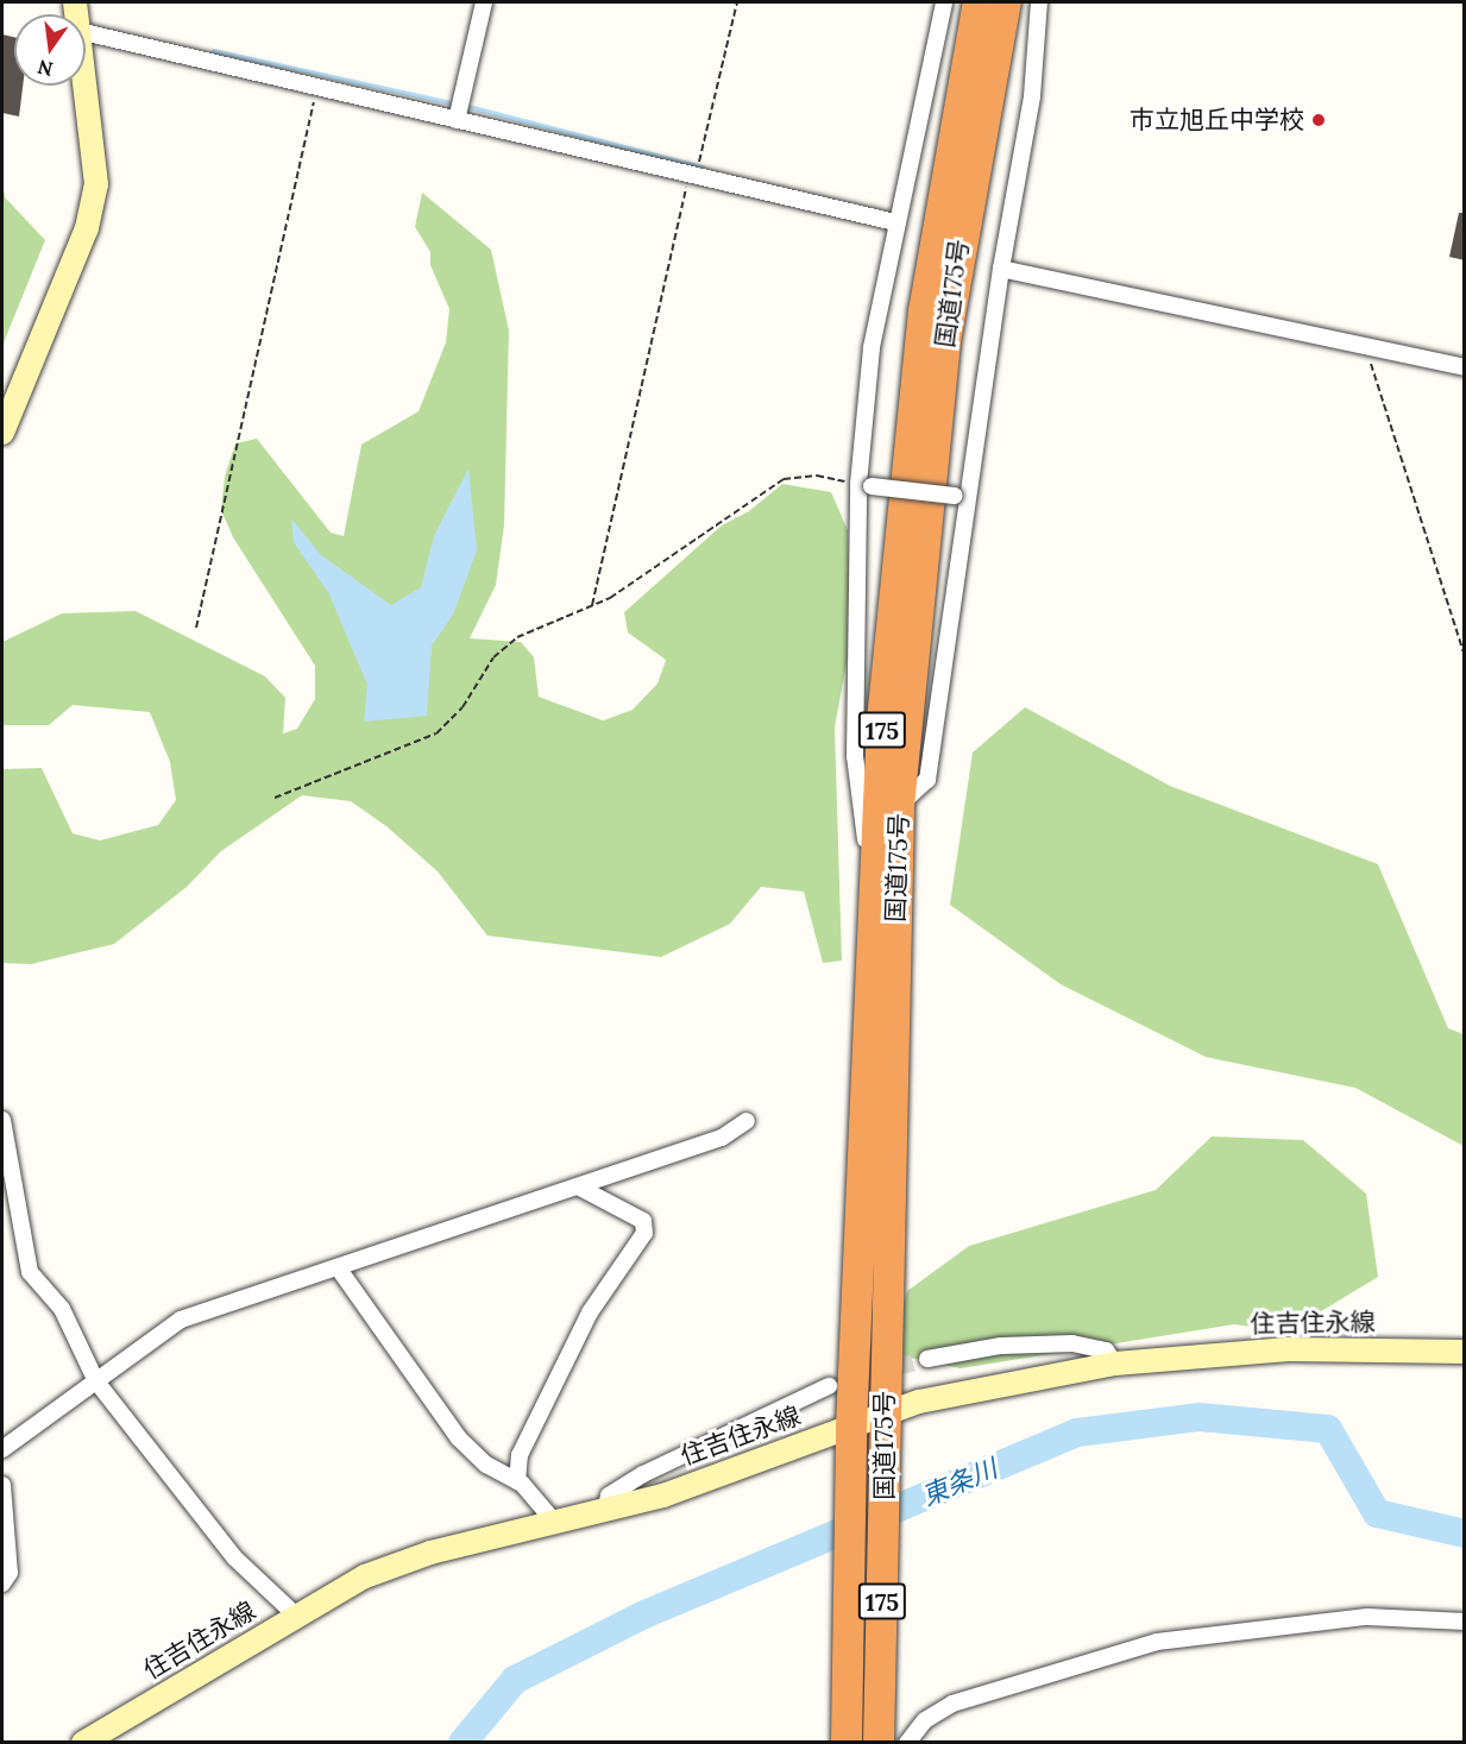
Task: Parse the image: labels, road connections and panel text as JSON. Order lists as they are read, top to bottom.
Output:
{
  "streets": {
    "highway": ["国道175号", "175"],
    "main road": ["住吉住永線"]
  },
  "crossings": [
    ["国道175号", "住吉住永線"]
  ],
  "water": ["東条川"],
  "places": ["市立旭丘中学校"],
  "north": "bottom"
}
